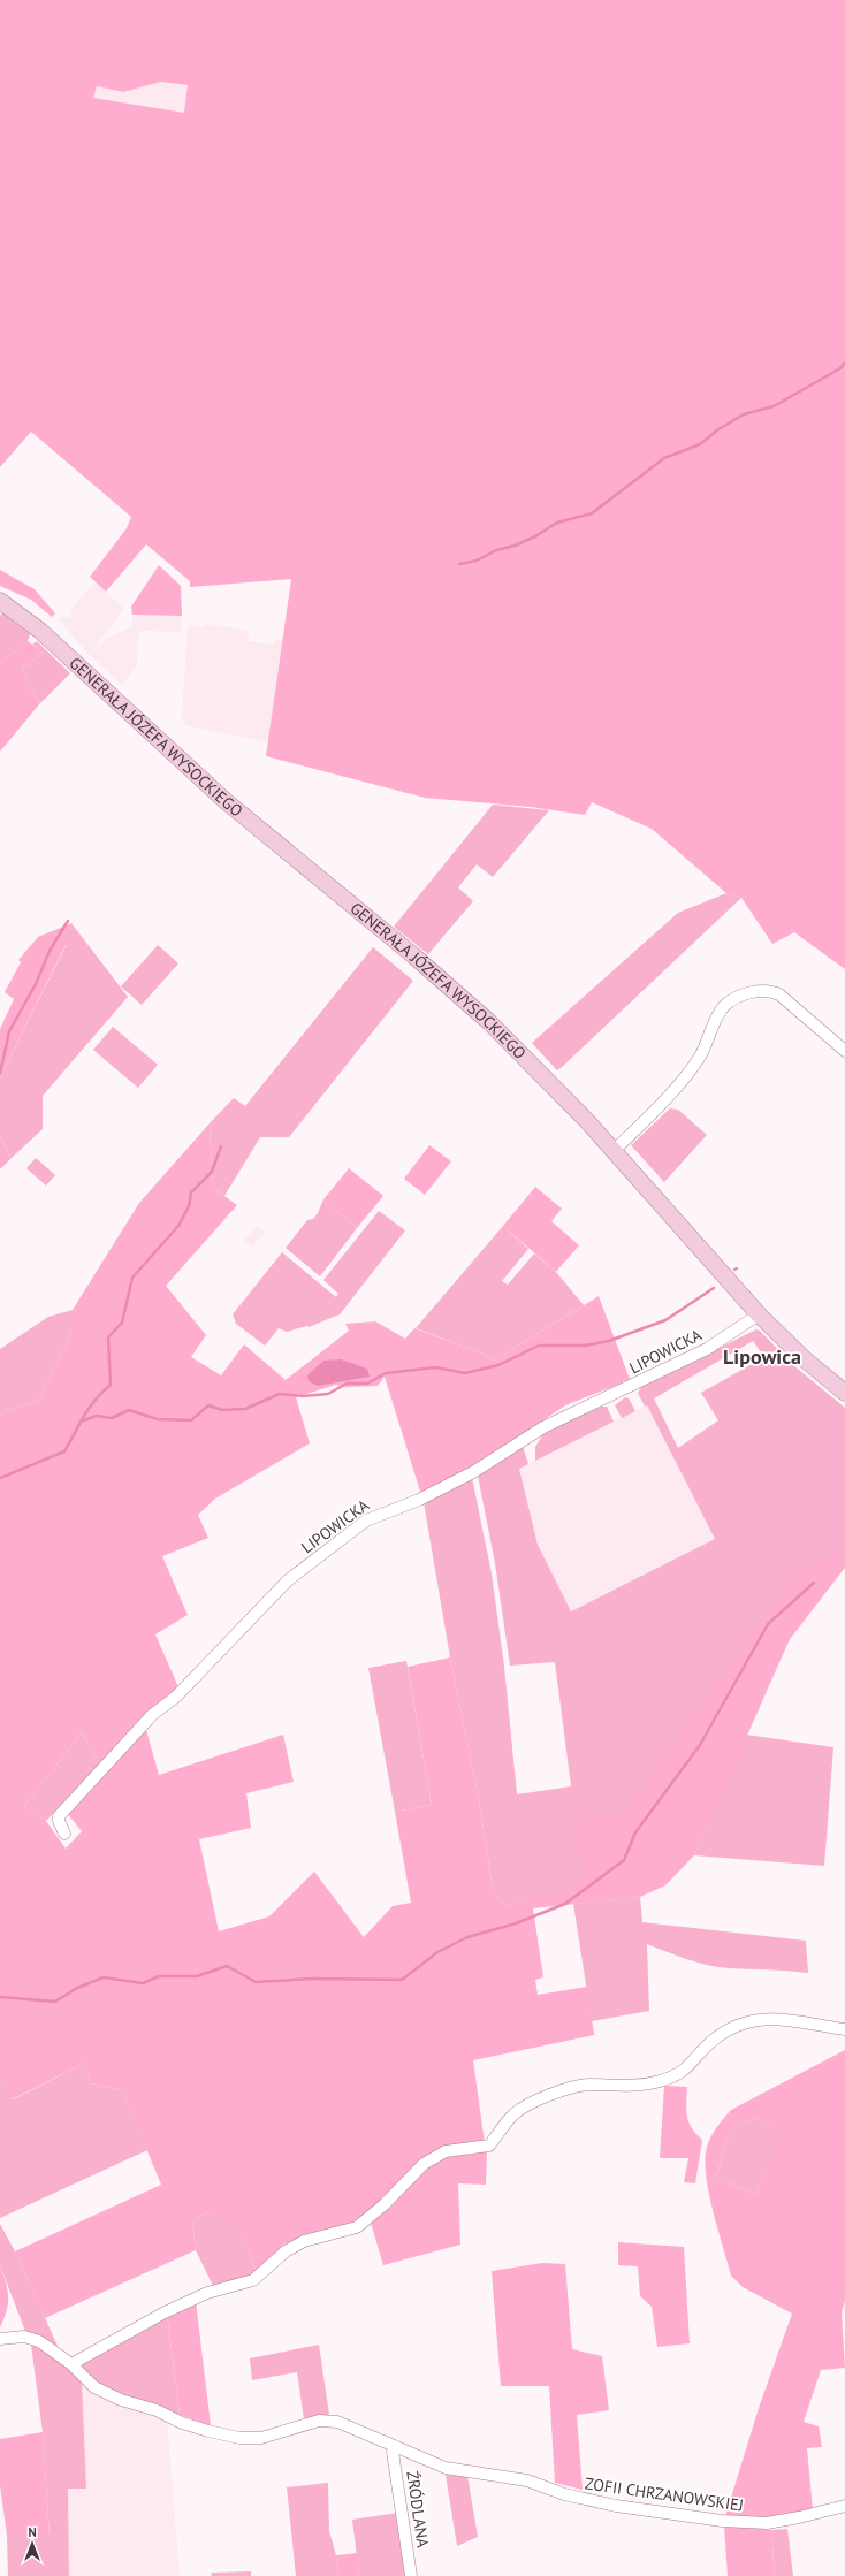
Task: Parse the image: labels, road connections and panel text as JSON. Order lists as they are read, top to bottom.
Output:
{
  "streets": {
    "street": [
      "GENERAŁA JÓZEFA WYSOCKIEGO",
      "LIPOWICKA",
      "ZOFII CHRZANOWSKIEJ",
      "ŹRÓDLANA"
    ]
  },
  "crossings": [
    ["GENERAŁA JÓZEFA WYSOCKIEGO", "LIPOWICKA"],
    ["ZOFII CHRZANOWSKIEJ", "ŹRÓDLANA"]
  ],
  "districts": ["Lipowica"],
  "north": "top"
}
